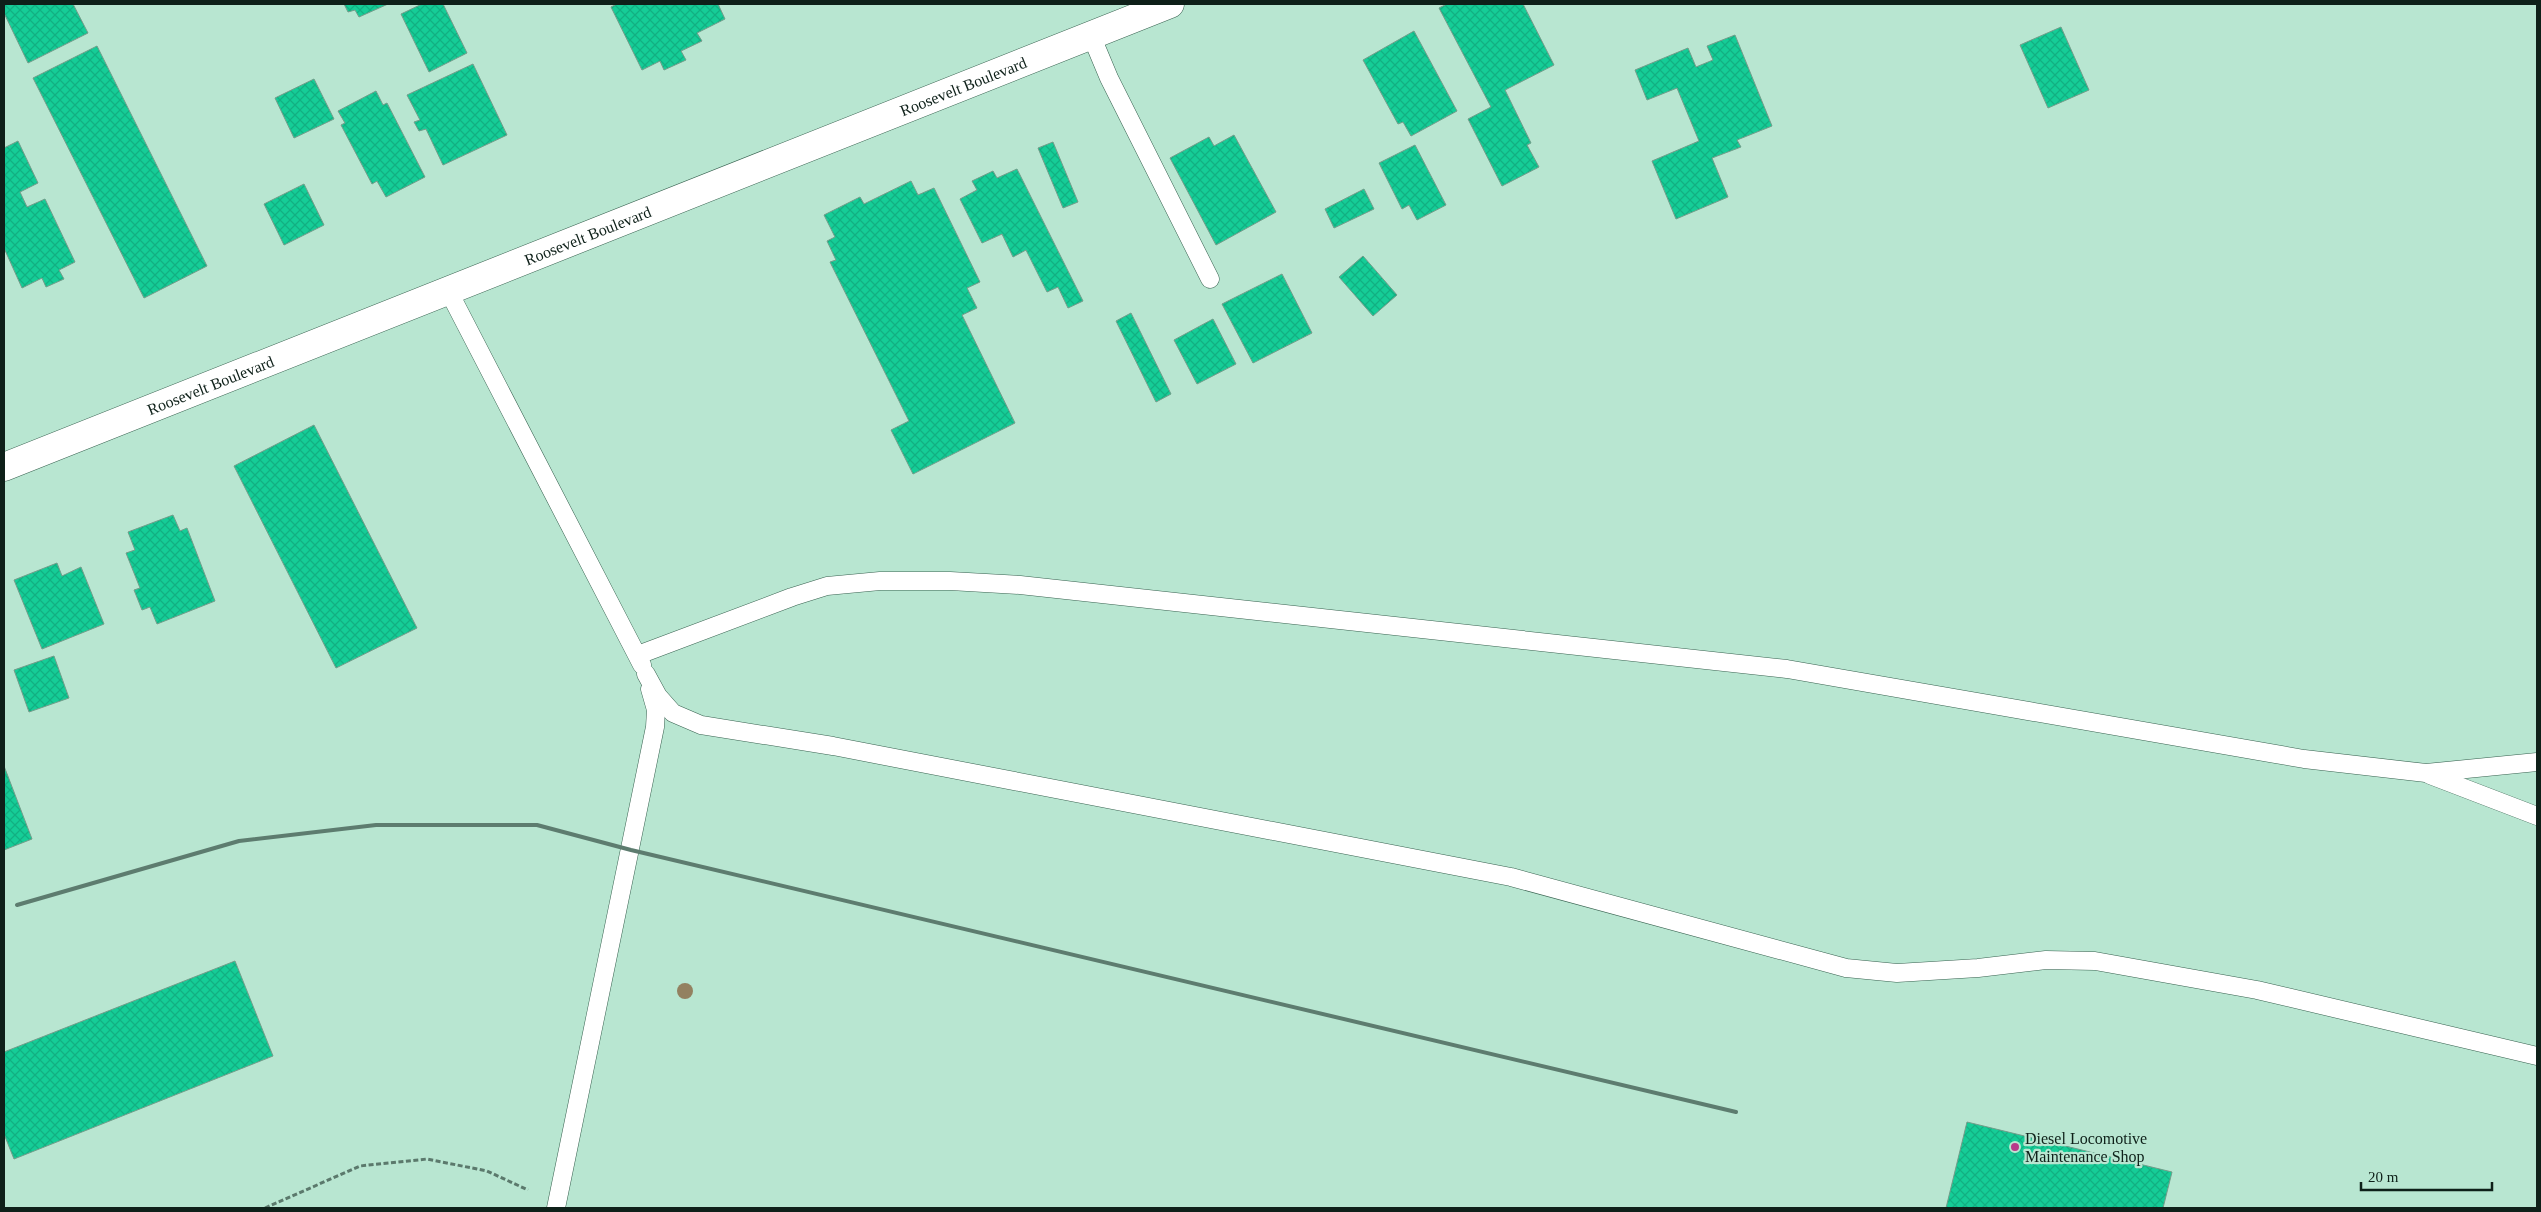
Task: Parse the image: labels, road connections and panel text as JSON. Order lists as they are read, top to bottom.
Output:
{
  "streets": {
    "main road": ["Roosevelt Boulevard"]
  },
  "places": ["Diesel Locomotive Maintenance Shop"],
  "scale_bar": "20 m"
}
